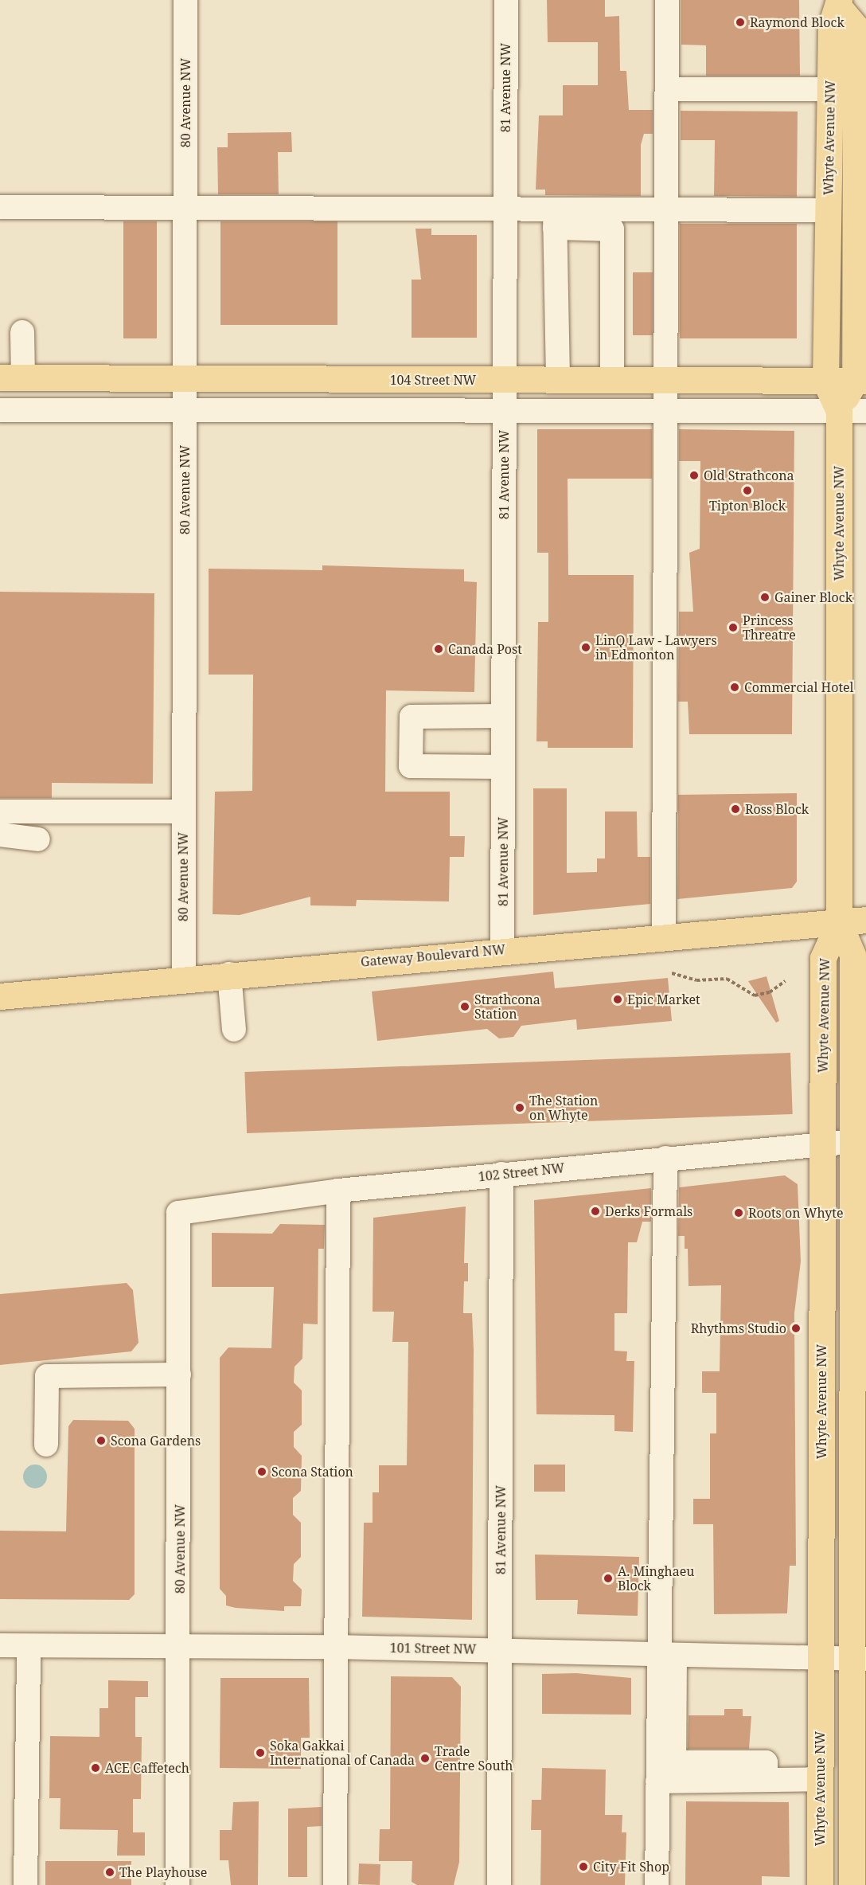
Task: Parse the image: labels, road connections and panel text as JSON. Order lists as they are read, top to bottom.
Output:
{
  "streets": {
    "main road": ["Whyte Avenue NW", "104 Street NW", "Gateway Boulevard NW"],
    "street": [
      "81 Avenue NW",
      "80 Avenue NW",
      "102 Street NW",
      "101 Street NW"
    ]
  },
  "crossings": [
    ["81 Avenue NW", "104 Street NW"],
    ["81 Avenue NW", "Gateway Boulevard NW"],
    ["81 Avenue NW", "102 Street NW"],
    ["81 Avenue NW", "101 Street NW"],
    ["80 Avenue NW", "104 Street NW"],
    ["80 Avenue NW", "Gateway Boulevard NW"],
    ["80 Avenue NW", "102 Street NW"],
    ["80 Avenue NW", "101 Street NW"],
    ["Whyte Avenue NW", "104 Street NW"],
    ["Whyte Avenue NW", "Gateway Boulevard NW"],
    ["Whyte Avenue NW", "102 Street NW"],
    ["Whyte Avenue NW", "101 Street NW"]
  ],
  "places": [
    "Raymond Block",
    "Old Strathcona",
    "Tipton Block",
    "Gainer Block",
    "Princess Threatre",
    "LinQ Law - Lawyers in Edmonton",
    "Canada Post",
    "Commercial Hotel",
    "Ross Block",
    "Epic Market",
    "Strathcona Station",
    "The Station on Whyte",
    "Derks Formals",
    "Roots on Whyte",
    "Rhythms Studio",
    "Scona Gardens",
    "Scona Station",
    "A. Minghaeu Block",
    "Soka Gakkai International of Canada",
    "Trade Centre South",
    "ACE Caffetech",
    "City Fit Shop",
    "The Playhouse"
  ]
}
